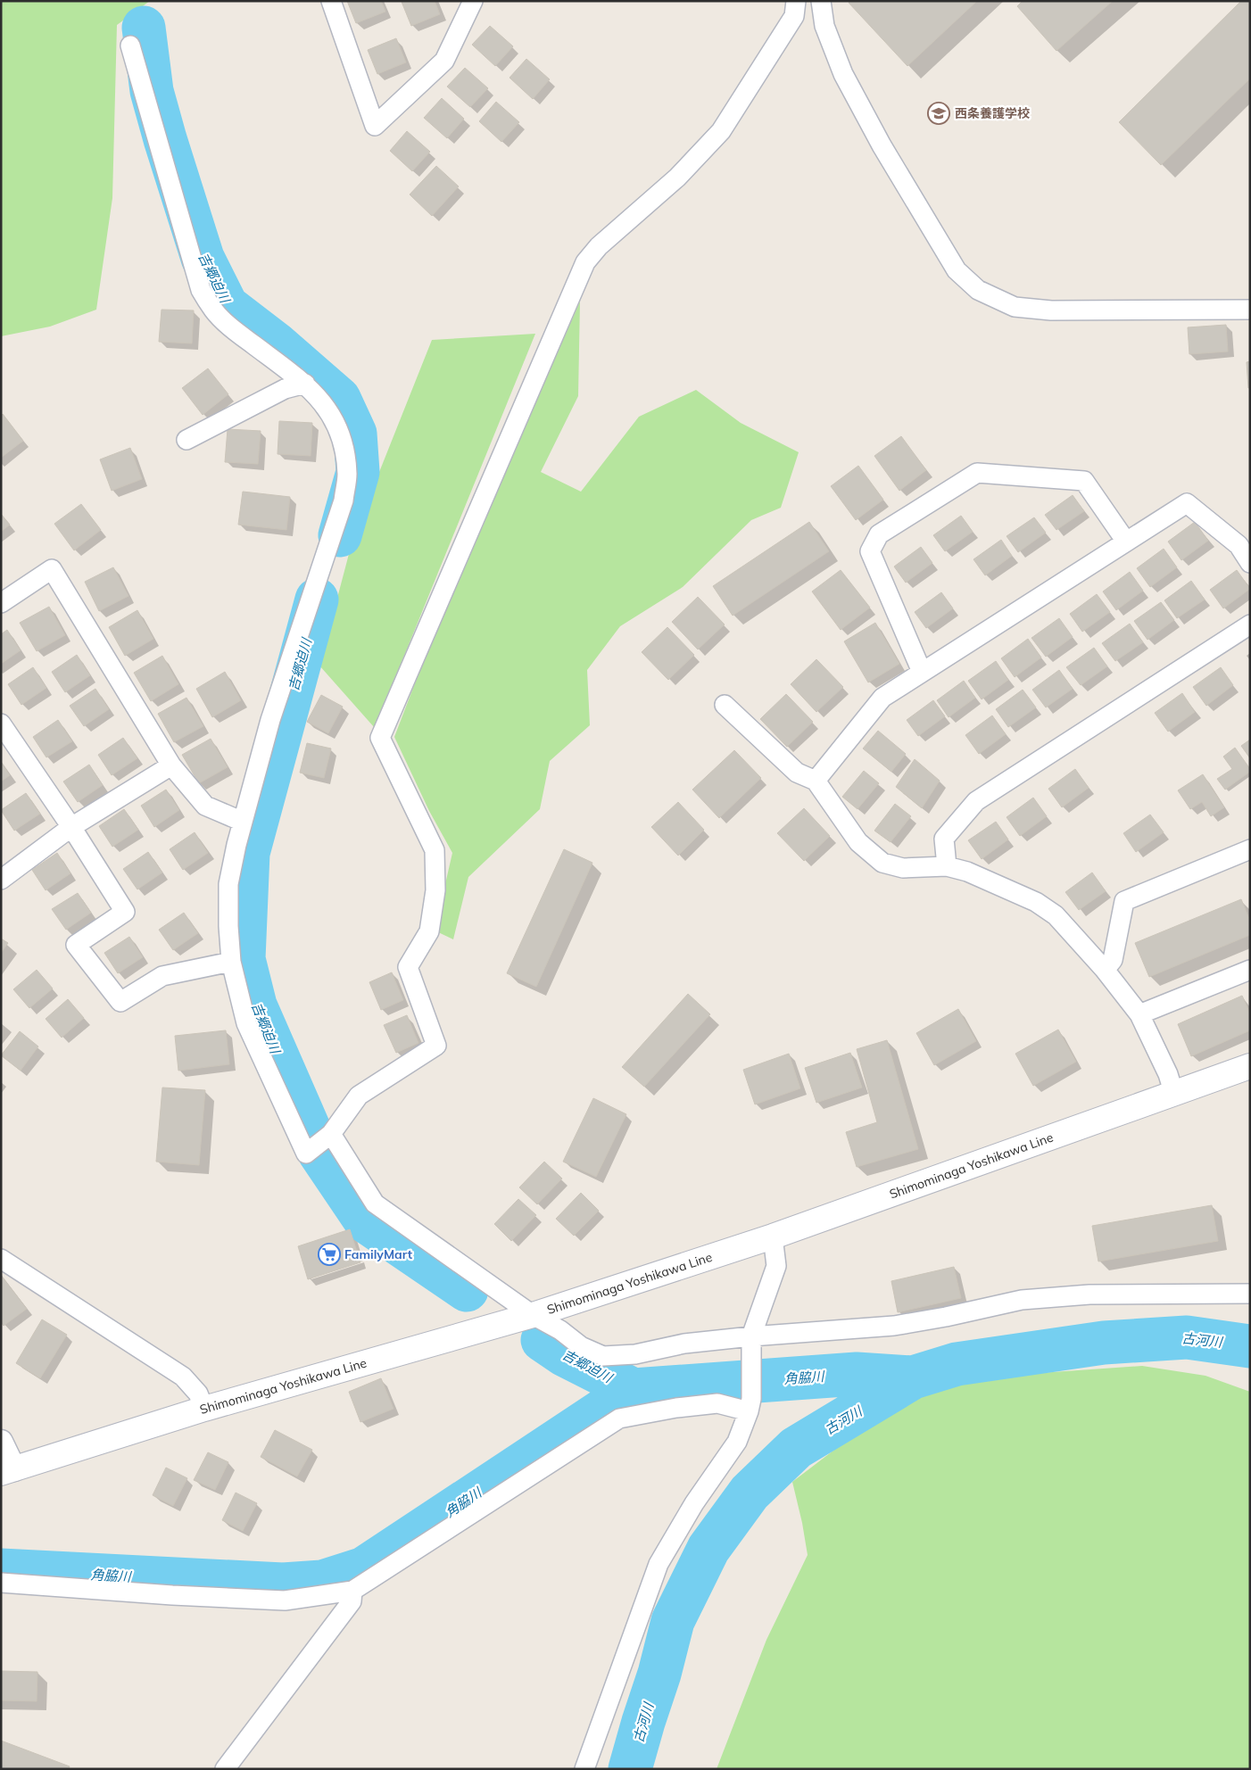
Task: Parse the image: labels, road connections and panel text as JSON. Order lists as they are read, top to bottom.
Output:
{
  "streets": {
    "main road": ["Shimominaga Yoshikawa Line"]
  },
  "water": ["吉郷迫川", "古河川", "角脇川"],
  "places": {
    "school or university": ["西条養護学校"],
    "supermarket": ["FamilyMart"]
  }
}
